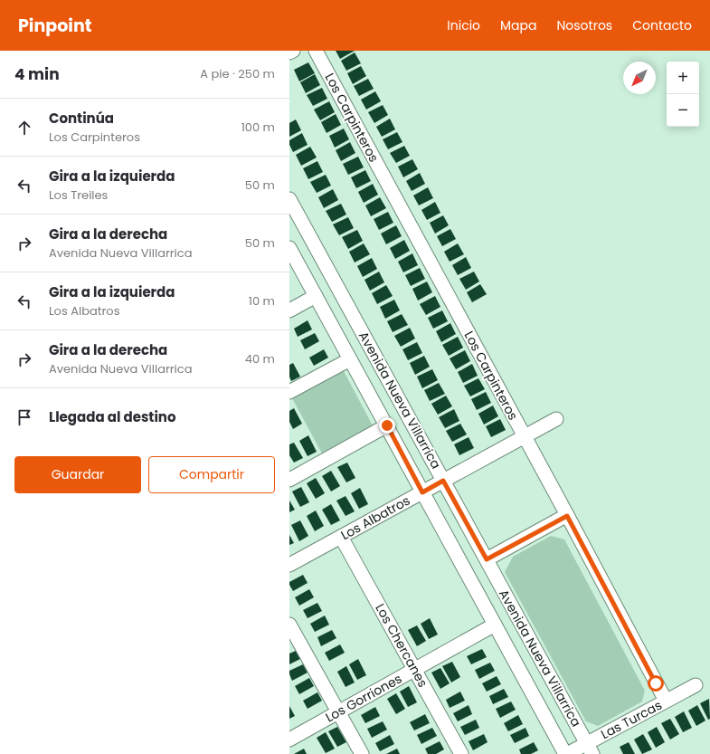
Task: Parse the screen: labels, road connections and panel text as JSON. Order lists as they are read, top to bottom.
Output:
{
  "streets": {
    "street": [
      "Los Carpinteros",
      "Avenida Nueva Villarrica",
      "Los Albatros",
      "Los Chercanes",
      "Los Gorriones",
      "Las Turcas"
    ]
  },
  "crossings": [
    ["Los Carpinteros", "Los Albatros"],
    ["Los Carpinteros", "Las Turcas"],
    ["Avenida Nueva Villarrica", "Los Albatros"],
    ["Avenida Nueva Villarrica", "Los Gorriones"],
    ["Avenida Nueva Villarrica", "Las Turcas"],
    ["Los Albatros", "Los Chercanes"],
    ["Los Chercanes", "Los Gorriones"]
  ],
  "north": "bottom left",
  "page": {
    "header": "Pinpoint",
    "nav": [
      "Inicio",
      "Mapa",
      "Nosotros",
      "Contacto"
    ],
    "heading": ["4 min", "A pie · 250 m"],
    "map_buttons": ["+", "−"],
    "list": [
      ["Continúa", "Los Carpinteros", "100 m"],
      ["Gira a la izquierda", "Los Treiles", "50 m"],
      ["Gira a la derecha", "Avenida Nueva Villarrica", "50 m"],
      ["Gira a la izquierda", "Los Albatros", "10 m"],
      ["Gira a la derecha", "Avenida Nueva Villarrica", "40 m"],
      "Llegada al destino"
    ],
    "buttons": ["Guardar", "Compartir"]
  }
}
